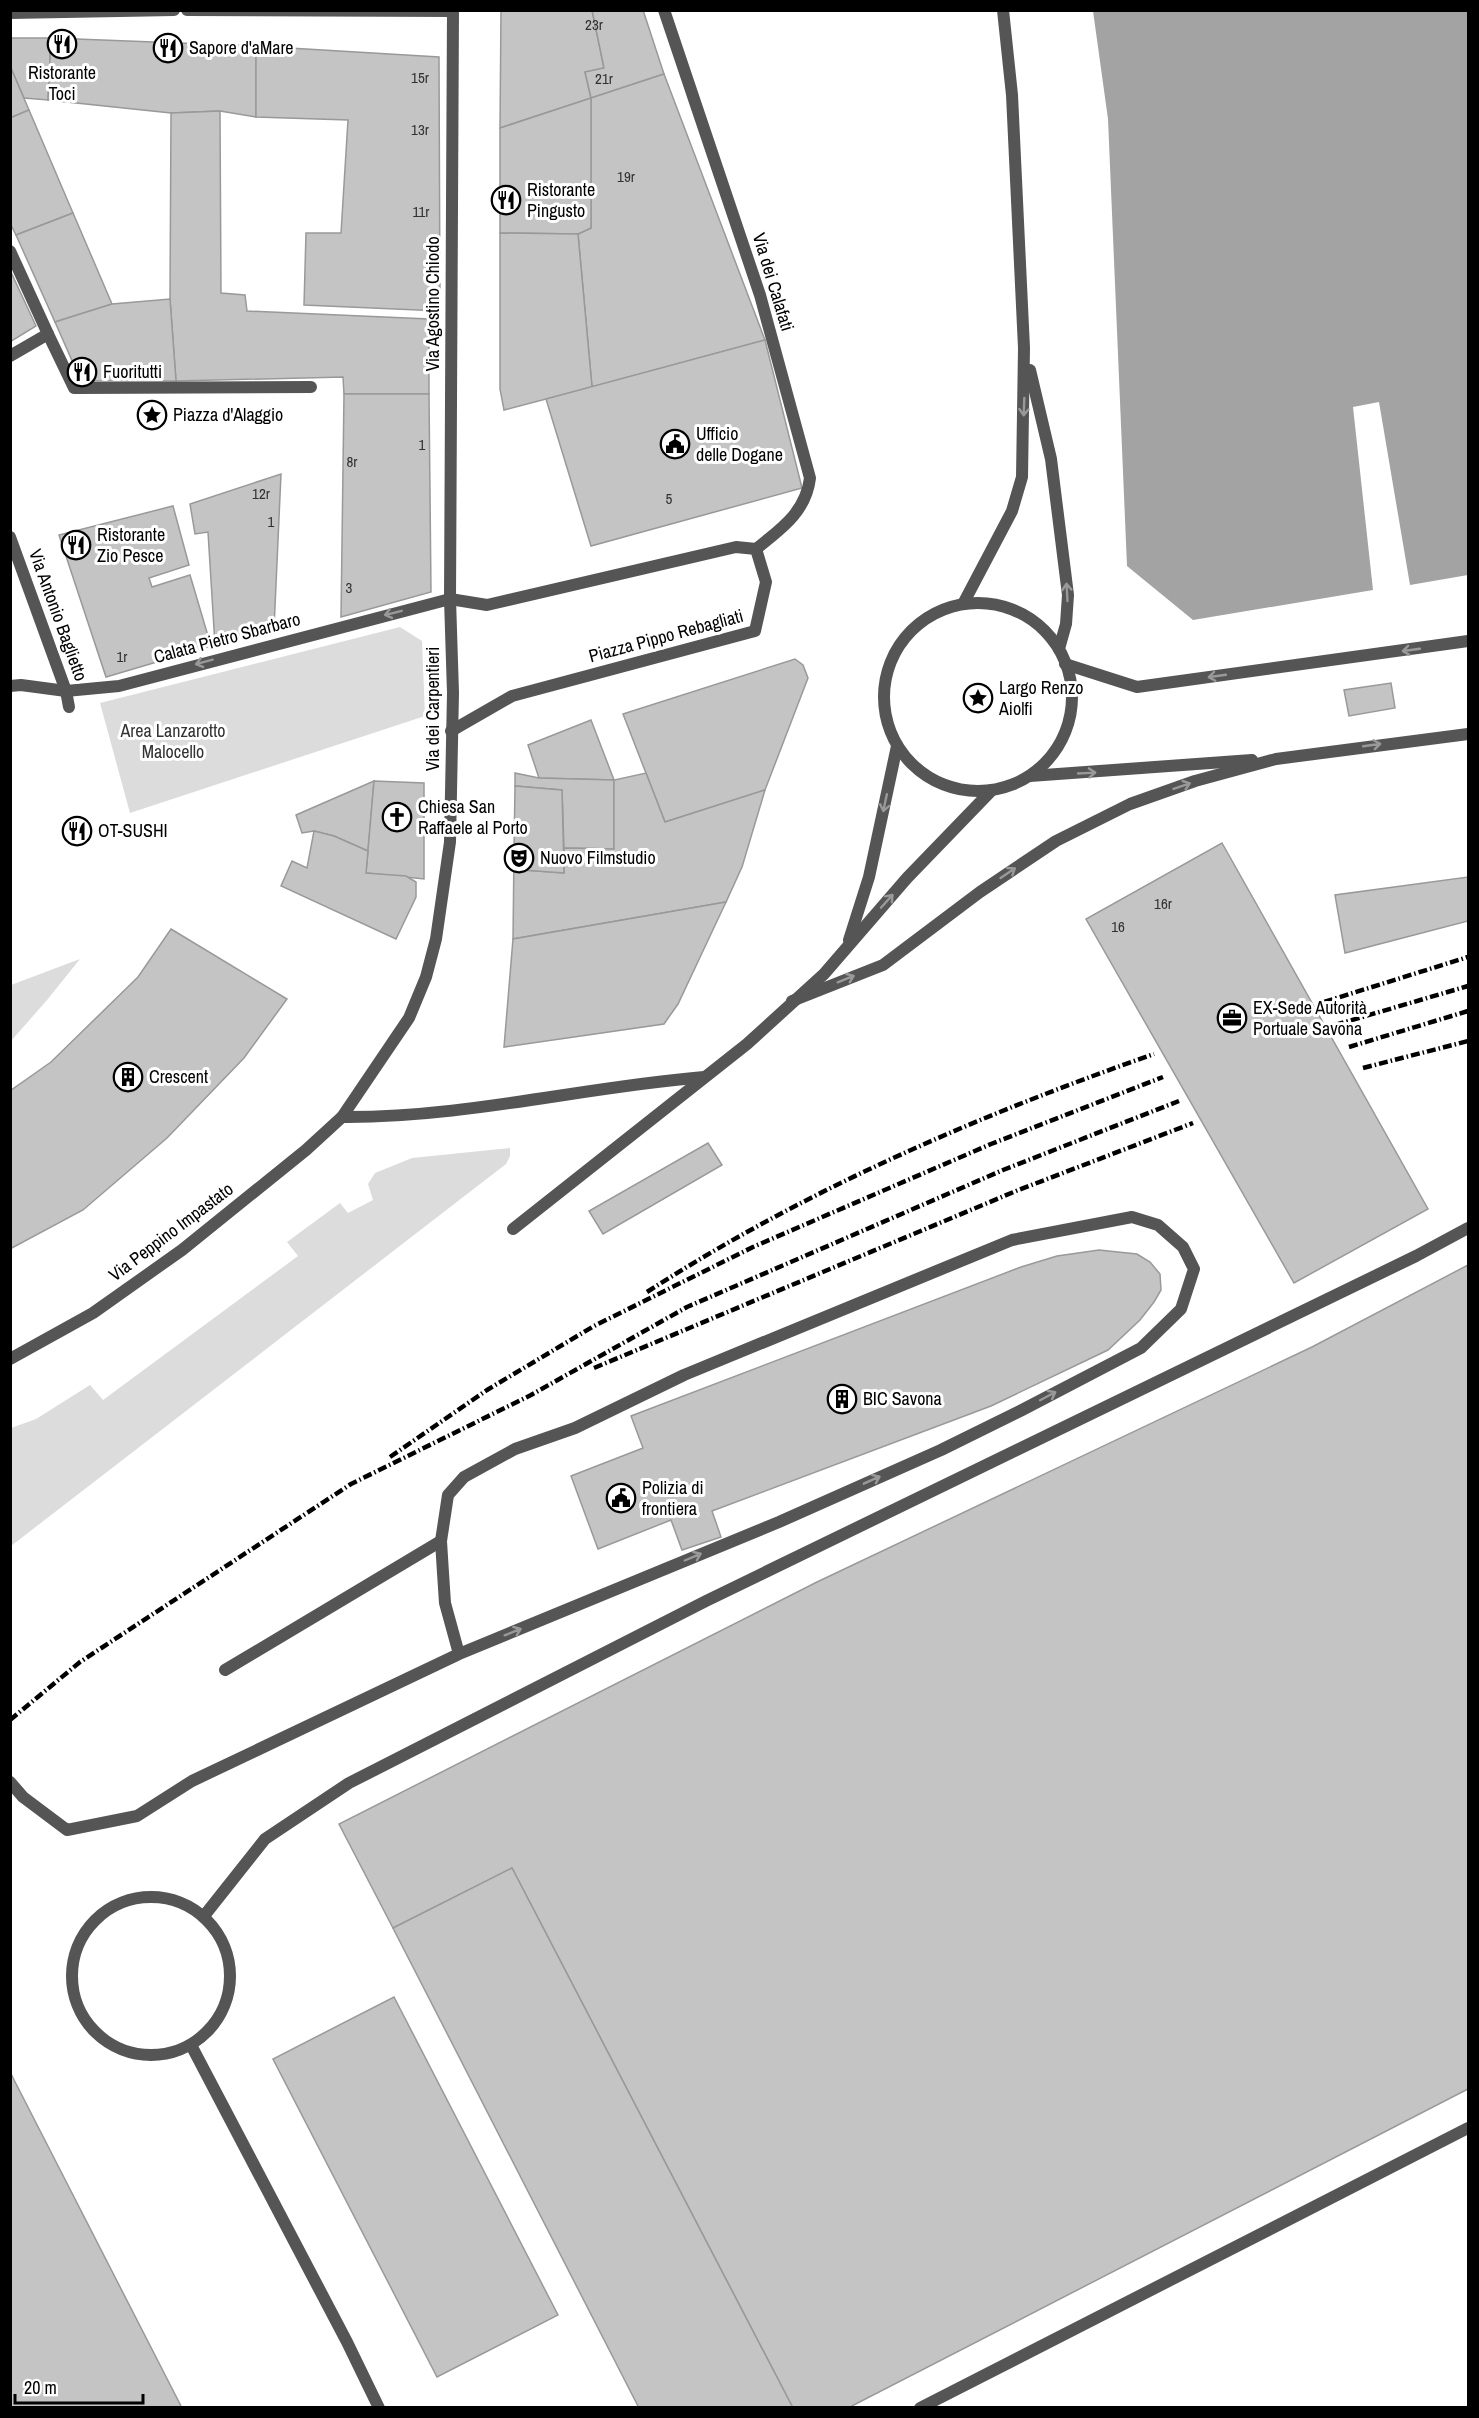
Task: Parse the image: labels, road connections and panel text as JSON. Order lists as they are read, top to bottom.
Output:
{
  "streets": {
    "street": [
      "Via dei Calafati",
      "Via Agostino Chiodo",
      "Via Antonio Baglietto",
      "Piazza Pippo Rebagliati",
      "Calata Pietro Sbarbaro",
      "Via dei Carpentieri",
      "Via Peppino Impastato"
    ]
  },
  "crossings": [
    ["Via dei Calafati", "Piazza Pippo Rebagliati"],
    ["Via Agostino Chiodo", "Calata Pietro Sbarbaro"],
    ["Via Agostino Chiodo", "Via dei Carpentieri"],
    ["Via Antonio Baglietto", "Calata Pietro Sbarbaro"],
    ["Piazza Pippo Rebagliati", "Via dei Carpentieri"],
    ["Calata Pietro Sbarbaro", "Via dei Carpentieri"],
    ["Via dei Carpentieri", "Via Peppino Impastato"]
  ],
  "one_way": ["Calata Pietro Sbarbaro"],
  "parks": ["Area Lanzarotto Malocello"],
  "places": {
    "restaurant": [
      "Ristorante Toci",
      "Sapore d'aMare",
      "Ristorante Pingusto",
      "Fuoritutti",
      "Ristorante Zio Pesce",
      "OT-SUSHI"
    ],
    "place": ["Piazza d'Alaggio", "Largo Renzo Aiolfi"],
    "public building": ["Ufficio delle Dogane", "Polizia di frontiera"],
    "church": ["Chiesa San Raffaele al Porto"],
    "theatre": ["Nuovo Filmstudio"],
    "office": ["EX-Sede Autorità Portuale Savona"],
    "building": ["Crescent", "BIC Savona"]
  },
  "house_numbers": [
    "23r",
    "15r",
    "21r",
    "13r",
    "19r",
    "11r",
    "1",
    "8r",
    "12r",
    "5",
    "1",
    "3",
    "1r",
    "16r",
    "16"
  ],
  "scale_bar": "20 m"
}
